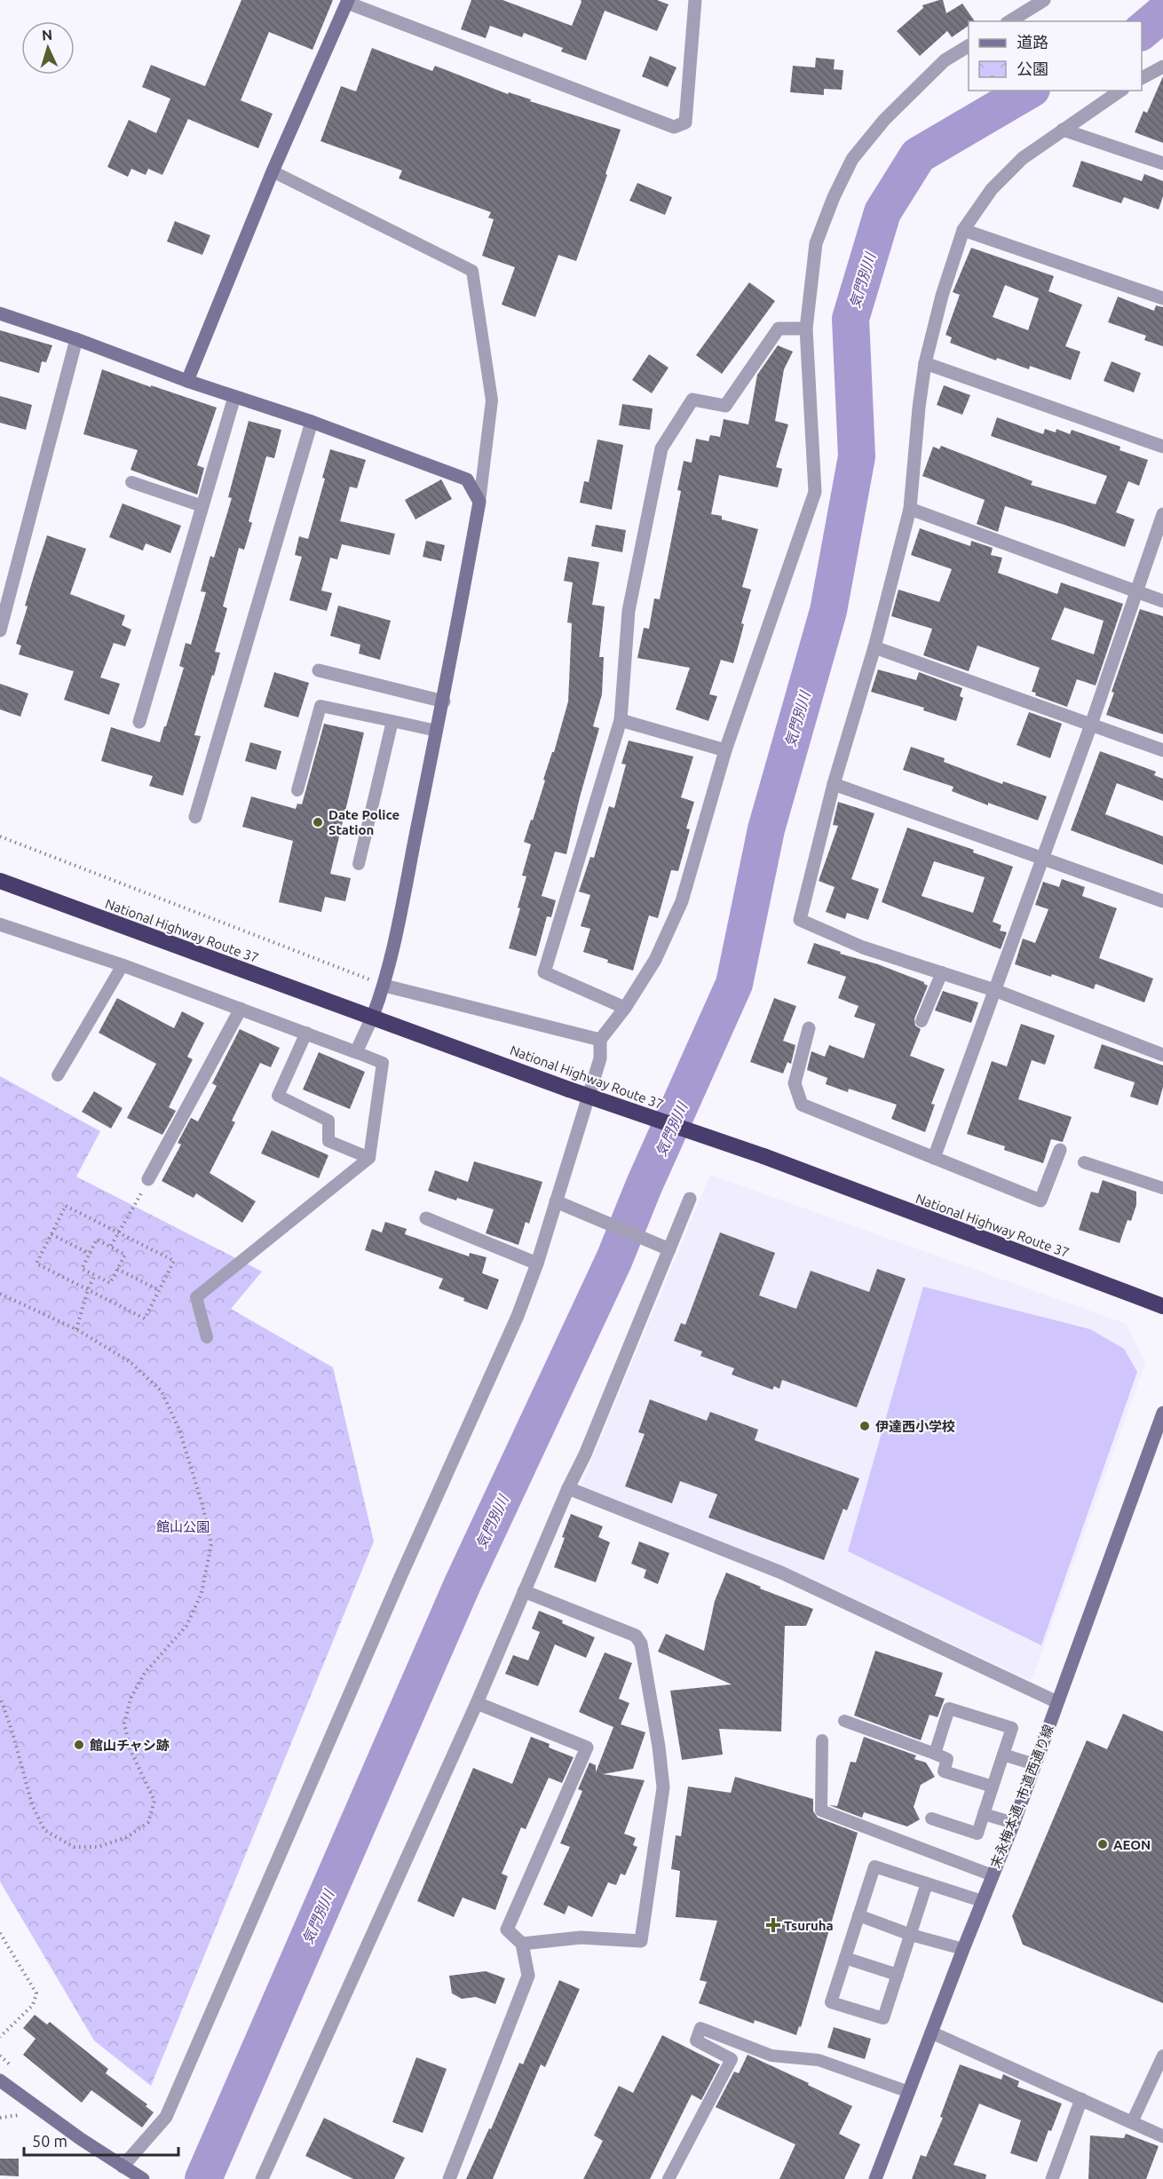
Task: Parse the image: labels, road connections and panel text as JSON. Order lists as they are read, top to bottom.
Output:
{
  "streets": {
    "highway": ["National Highway Route 37"],
    "street": ["末永梅本通, 市道西通り線"]
  },
  "water": ["気門別川"],
  "parks": ["館山公園"],
  "places": {
    "other": [
      "Date Police Station",
      "伊達西小学校",
      "館山チャシ跡",
      "AEON"
    ],
    "health": ["Tsuruha"]
  },
  "legend": ["道路", "公園"],
  "scale_bar": "50 m",
  "north": "top"
}
